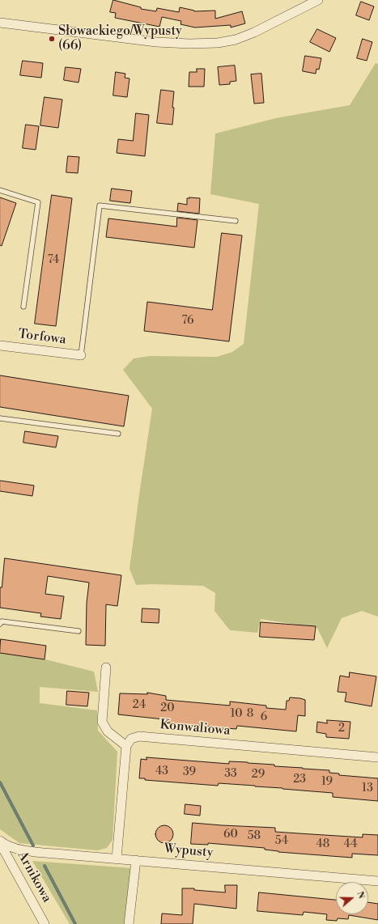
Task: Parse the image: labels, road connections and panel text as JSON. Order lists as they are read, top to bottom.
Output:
{
  "streets": {
    "street": [
      "Torfowa",
      "Konwaliowa",
      "Wypusty",
      "Arnikowa"
    ]
  },
  "crossings": [
    ["Wypusty", "Arnikowa"]
  ],
  "places": ["Słowackiego/Wypusty (66)"],
  "house_numbers": [
    "74",
    "76",
    "24",
    "20",
    "10",
    "8",
    "6",
    "2",
    "43",
    "39",
    "33",
    "29",
    "23",
    "19",
    "13",
    "60",
    "58",
    "54",
    "48",
    "44"
  ],
  "north": "right"
}
